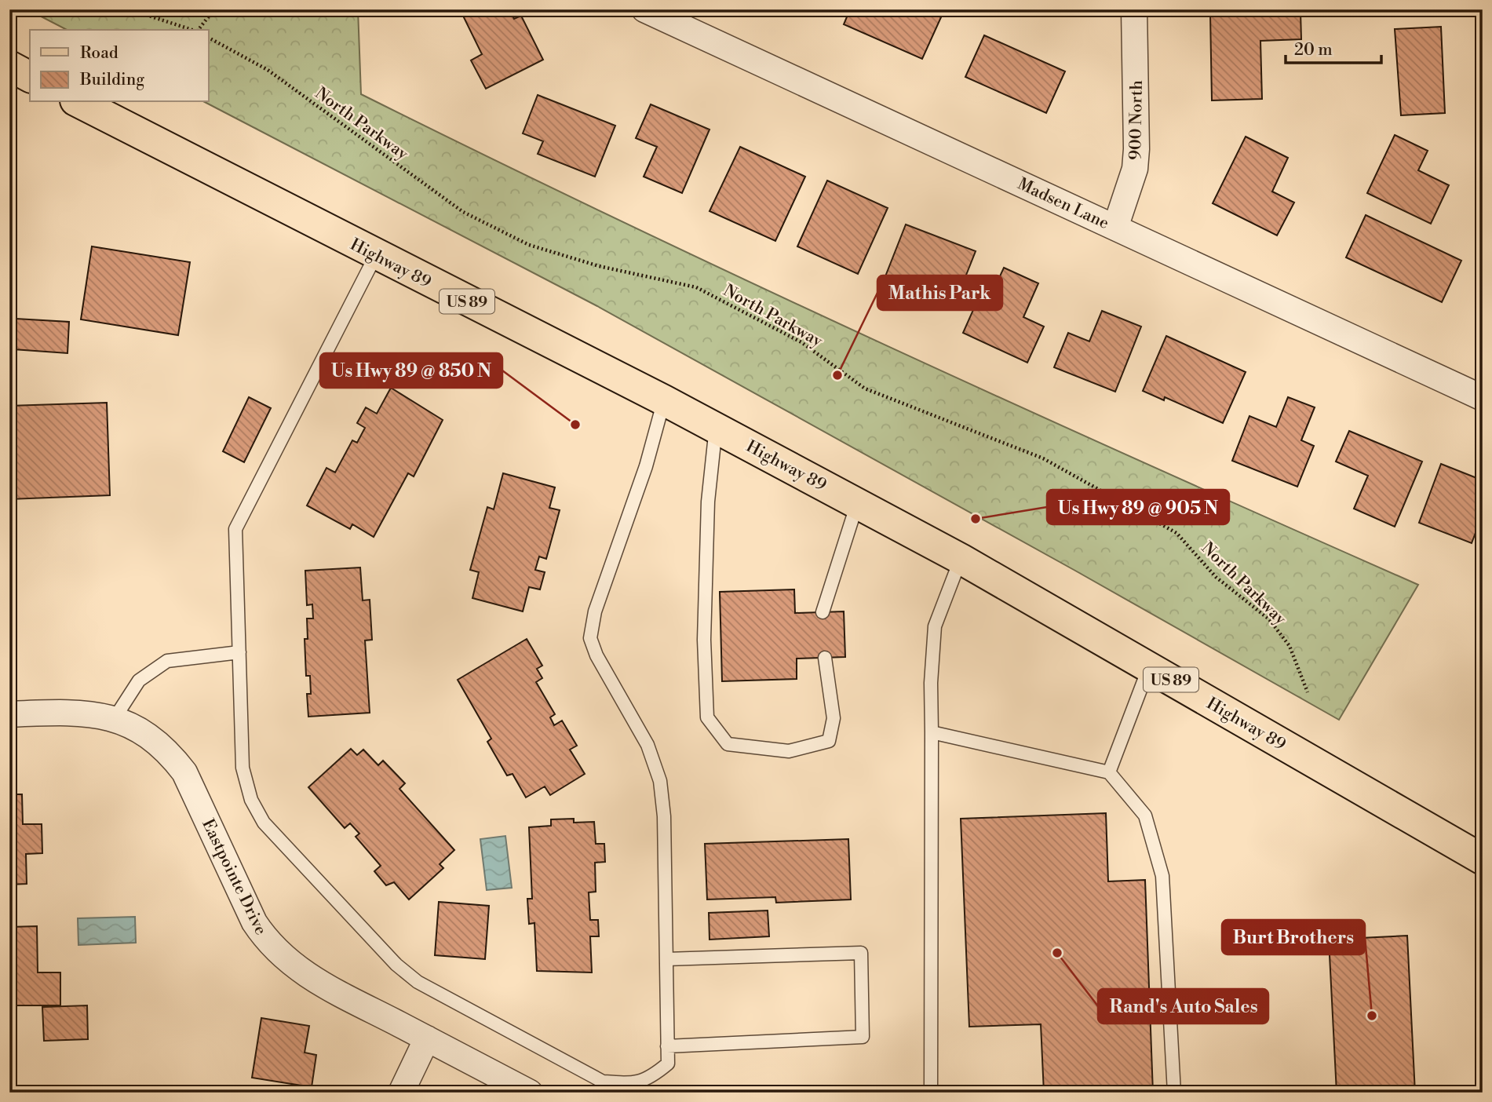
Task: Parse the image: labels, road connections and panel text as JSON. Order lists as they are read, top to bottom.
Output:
{
  "streets": {
    "main road": ["Highway 89", "US 89"],
    "street": ["900 North", "Madsen Lane", "Eastpointe Drive"],
    "path": ["North Parkway"]
  },
  "crossings": [
    ["900 North", "Madsen Lane"]
  ],
  "places": [
    "Mathis Park",
    "Us Hwy 89 @ 850 N",
    "Us Hwy 89 @ 905 N",
    "Rand's Auto Sales",
    "Burt Brothers"
  ],
  "legend": ["Road", "Building"],
  "scale_bar": "20 m"
}
